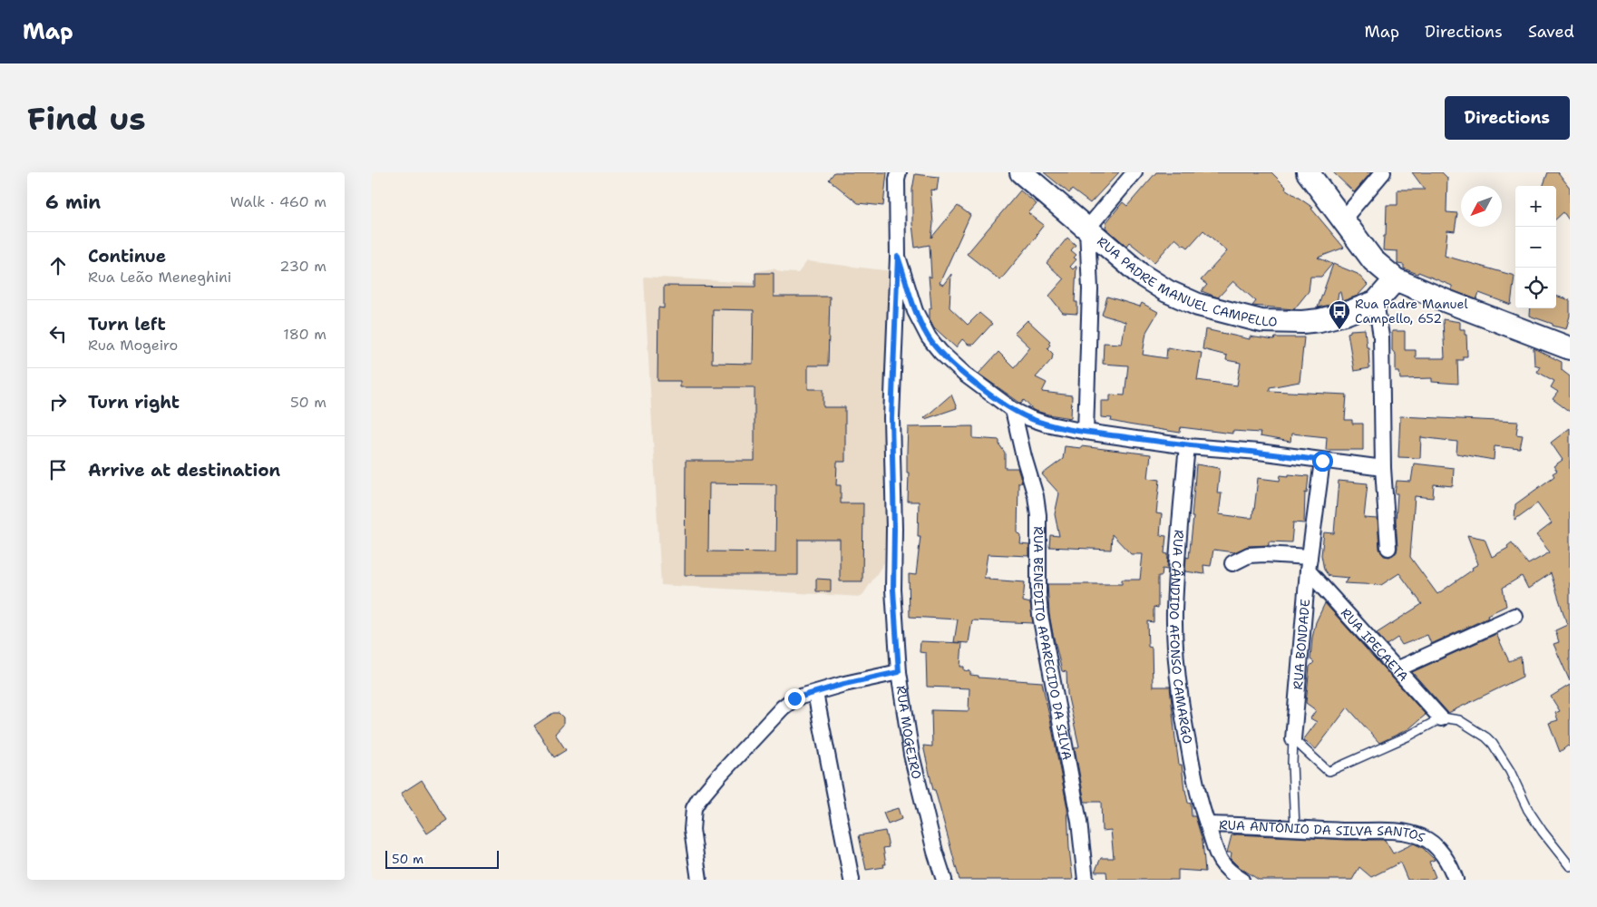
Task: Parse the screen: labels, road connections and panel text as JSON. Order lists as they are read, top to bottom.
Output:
{
  "streets": {
    "main road": ["RUA PADRE MANUEL CAMPELLO"],
    "street": [
      "RUA CÂNDIDO AFONSO CAMARGO",
      "RUA BENEDITO APARECIDO DA SILVA",
      "RUA BONDADE",
      "RUA IPECAETA",
      "RUA MOGEIRO",
      "RUA ANTÔNIO DA SILVA SANTOS"
    ]
  },
  "crossings": [
    ["RUA CÂNDIDO AFONSO CAMARGO", "RUA ANTÔNIO DA SILVA SANTOS"],
    ["RUA BONDADE", "RUA IPECAETA"],
    ["RUA BONDADE", "RUA ANTÔNIO DA SILVA SANTOS"]
  ],
  "places": {
    "bus stop": ["Rua Padre Manuel Campello, 652"]
  },
  "scale_bar": "50 m",
  "north": "bottom left",
  "page": {
    "header": "Map",
    "nav": ["Map", "Directions", "Saved"],
    "buttons": "Directions",
    "title": "Find us",
    "heading": ["6 min", "Walk · 460 m"],
    "map_buttons": ["+", "−"],
    "list": [
      ["Continue", "Rua Leão Meneghini", "230 m"],
      ["Turn left", "Rua Mogeiro", "180 m"],
      ["Turn right", "50 m"],
      "Arrive at destination"
    ],
    "scale": "50 m"
  }
}
